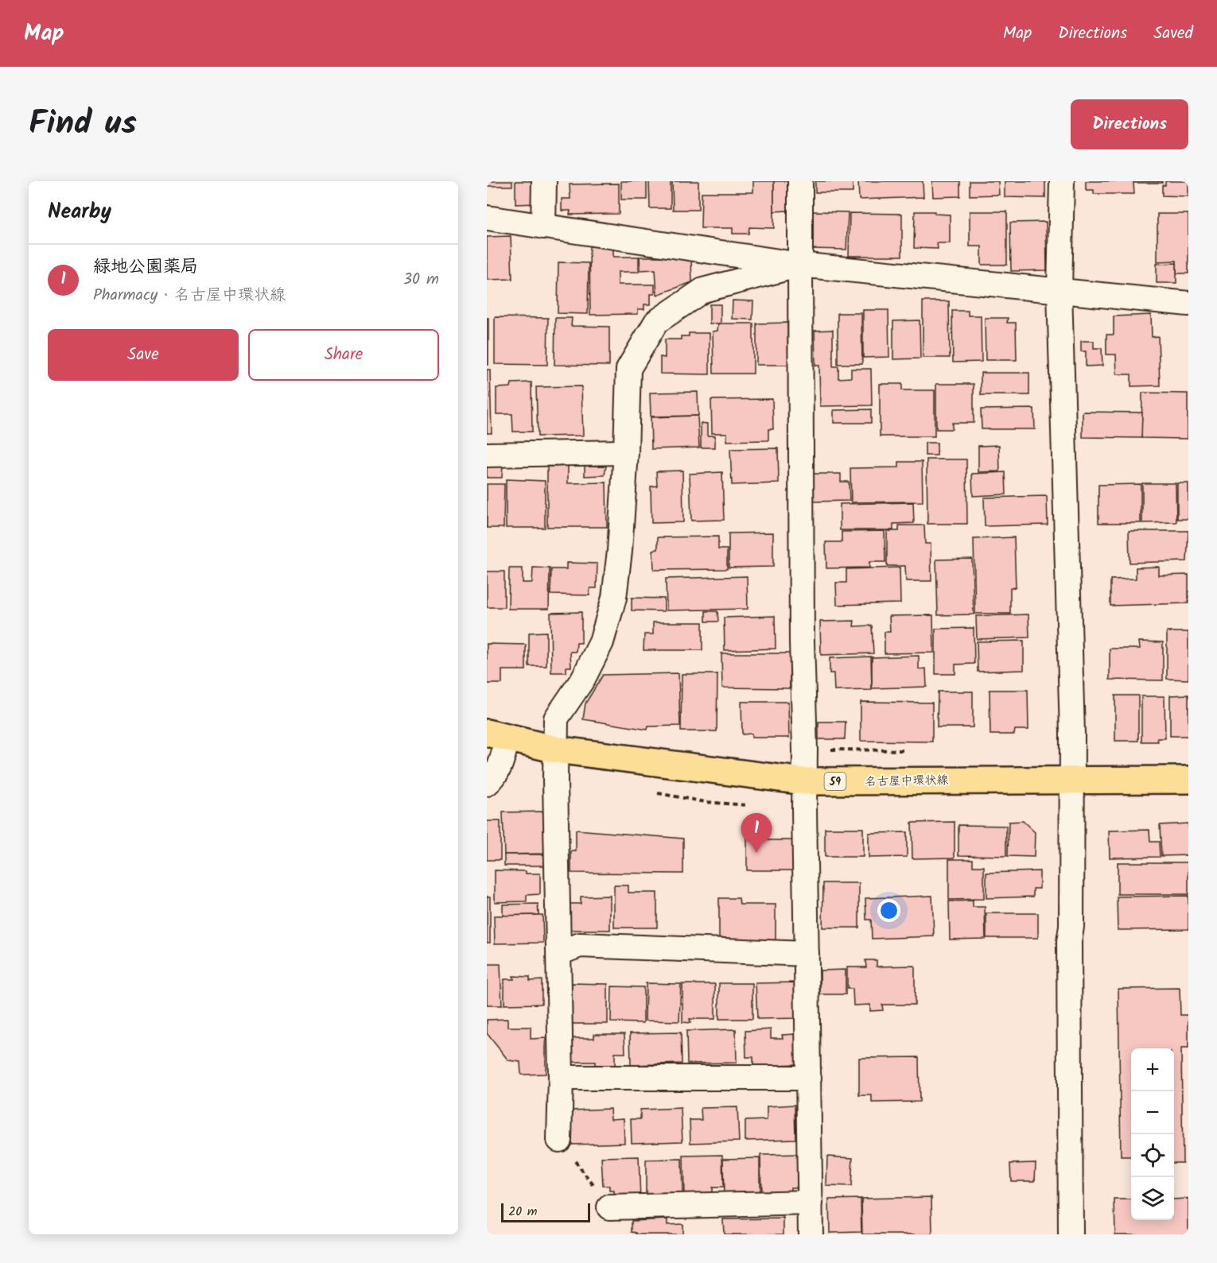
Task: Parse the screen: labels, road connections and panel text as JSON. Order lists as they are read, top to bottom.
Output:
{
  "streets": {
    "main road": ["名古屋中環状線", "59"]
  },
  "scale_bar": "20 m",
  "page": {
    "header": "Map",
    "nav": ["Map", "Directions", "Saved"],
    "title": "Find us",
    "buttons": [
      "Directions",
      ["Save", "Share"]
    ],
    "heading": "Nearby",
    "list": [
      {
        "mark": "1",
        "name": "緑地公園薬局",
        "note": "Pharmacy · 名古屋中環状線",
        "value": "30 m"
      }
    ],
    "pins": "1",
    "map_buttons": ["+", "−"],
    "scale": "20 m"
  }
}
